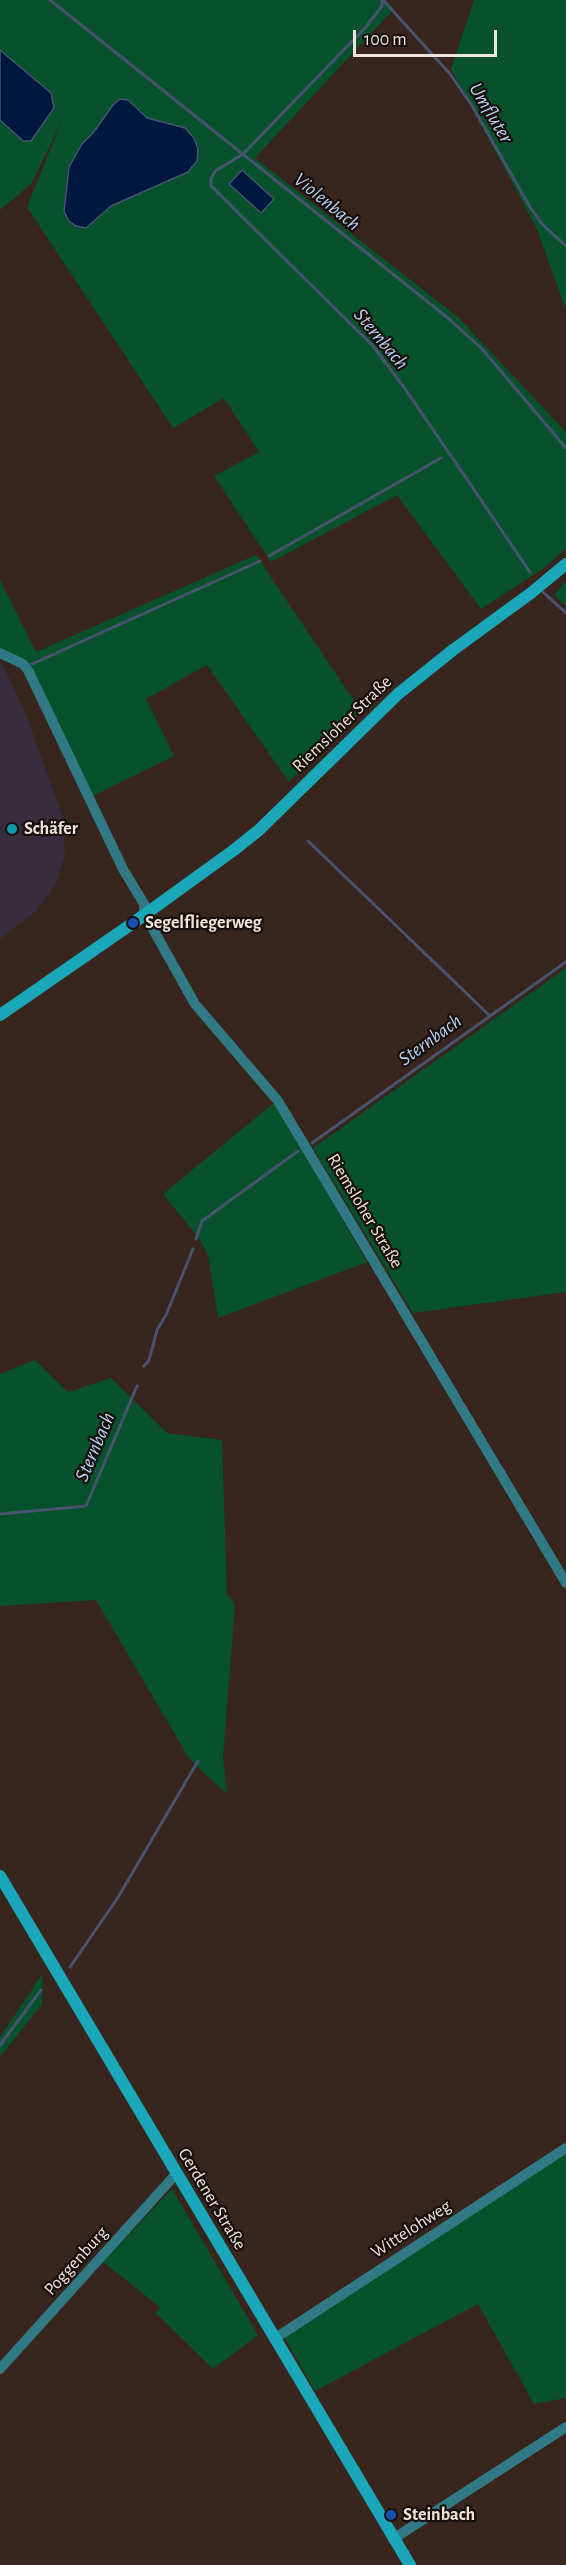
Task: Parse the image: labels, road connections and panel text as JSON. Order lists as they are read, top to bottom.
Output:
{
  "streets": {
    "main road": ["Riemsloher Straße", "Gerdener Straße"],
    "street": ["Wittelohweg", "Poggenburg"]
  },
  "crossings": [
    ["Gerdener Straße", "Wittelohweg"],
    ["Gerdener Straße", "Poggenburg"]
  ],
  "water": ["Umfluter", "Violenbach", "Sternbach"],
  "places": ["Schäfer", "Segelfliegerweg", "Steinbach"],
  "scale_bar": "100 m"
}
